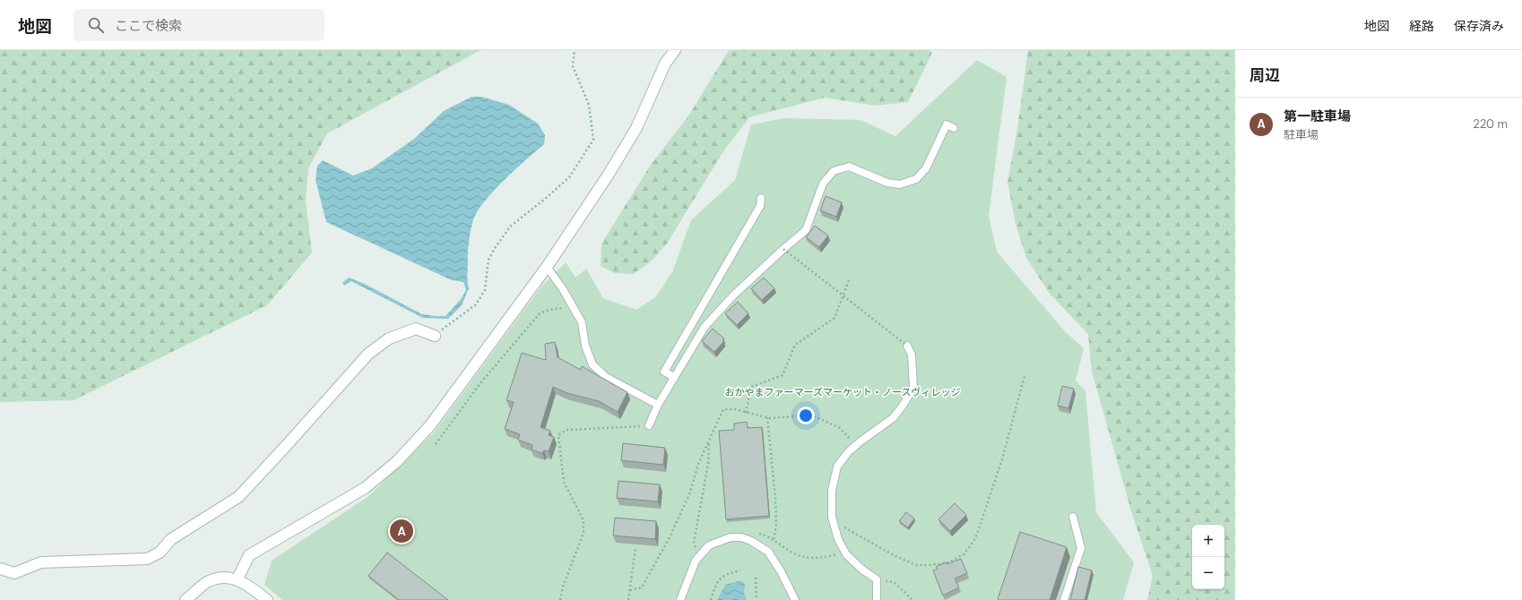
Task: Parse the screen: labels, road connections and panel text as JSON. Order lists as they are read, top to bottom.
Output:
{
  "parks": ["おかやまファーマーズマーケット・ノースヴィレッジ"],
  "page": {
    "header": "地図",
    "search": "ここで検索",
    "nav": ["地図", "経路", "保存済み"],
    "heading": "周辺",
    "list": [
      {
        "mark": "A",
        "name": "第一駐車場",
        "note": "駐車場",
        "value": "220 m"
      }
    ],
    "pins": "A",
    "map_buttons": ["+", "−"]
  }
}
